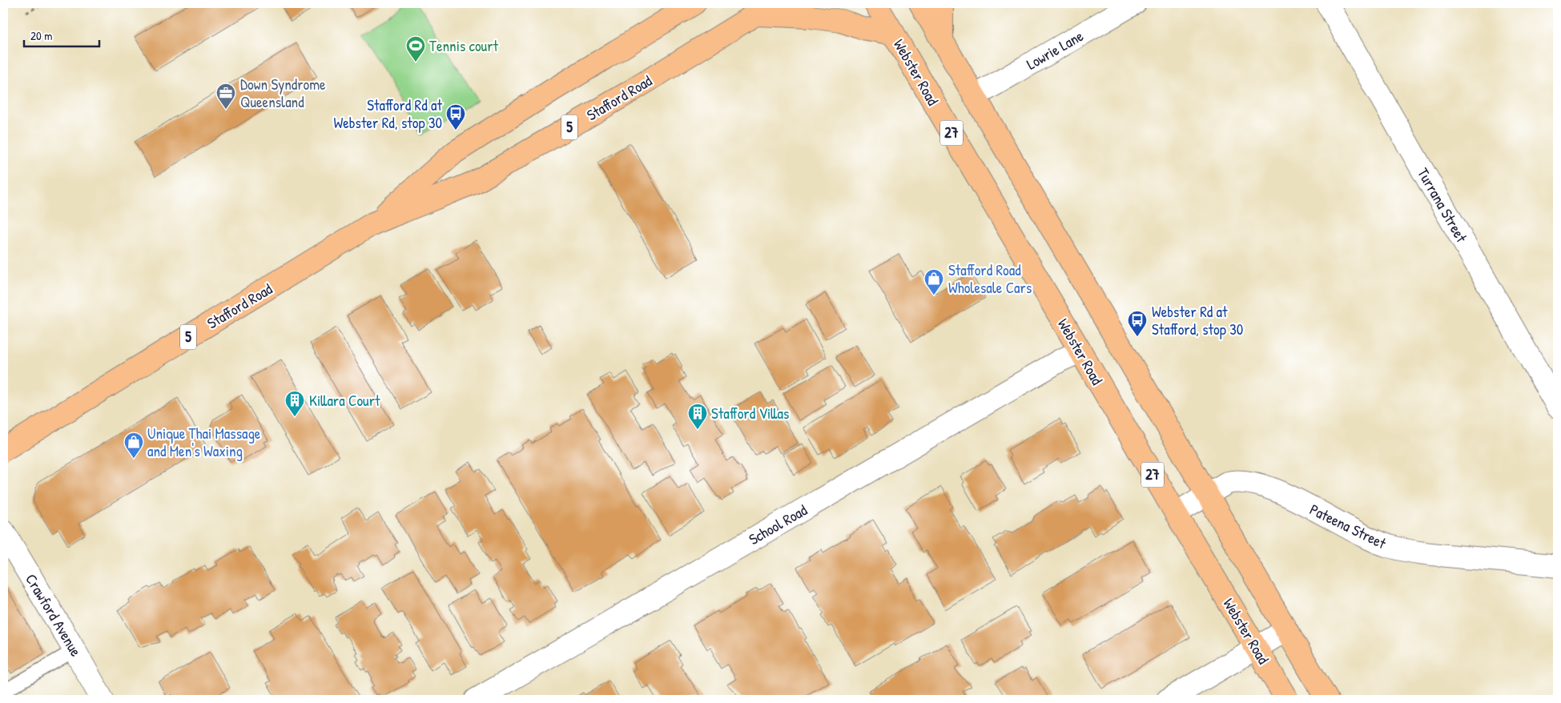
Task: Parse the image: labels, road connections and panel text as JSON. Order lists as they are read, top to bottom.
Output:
{
  "streets": {
    "main road": [
      "Webster Road",
      "Stafford Road",
      "5",
      "27"
    ],
    "street": [
      "Lowrie Lane",
      "Turrana Street",
      "School Road",
      "Pateena Street",
      "Crawford Avenue"
    ]
  },
  "crossings": [
    ["Lowrie Lane", "27"],
    ["Webster Road", "School Road"],
    ["Webster Road", "Pateena Street"],
    ["27", "Pateena Street"]
  ],
  "places": {
    "sports": ["Tennis court"],
    "office": ["Down Syndrome Queensland"],
    "bus stop": ["Stafford Rd at Webster Rd, stop 30", "Webster Rd at Stafford, stop 30"],
    "shop": ["Stafford Road Wholesale Cars", "Unique Thai Massage and Men's Waxing"],
    "building": ["Killara Court", "Stafford Villas"]
  },
  "scale_bar": "20 m"
}
